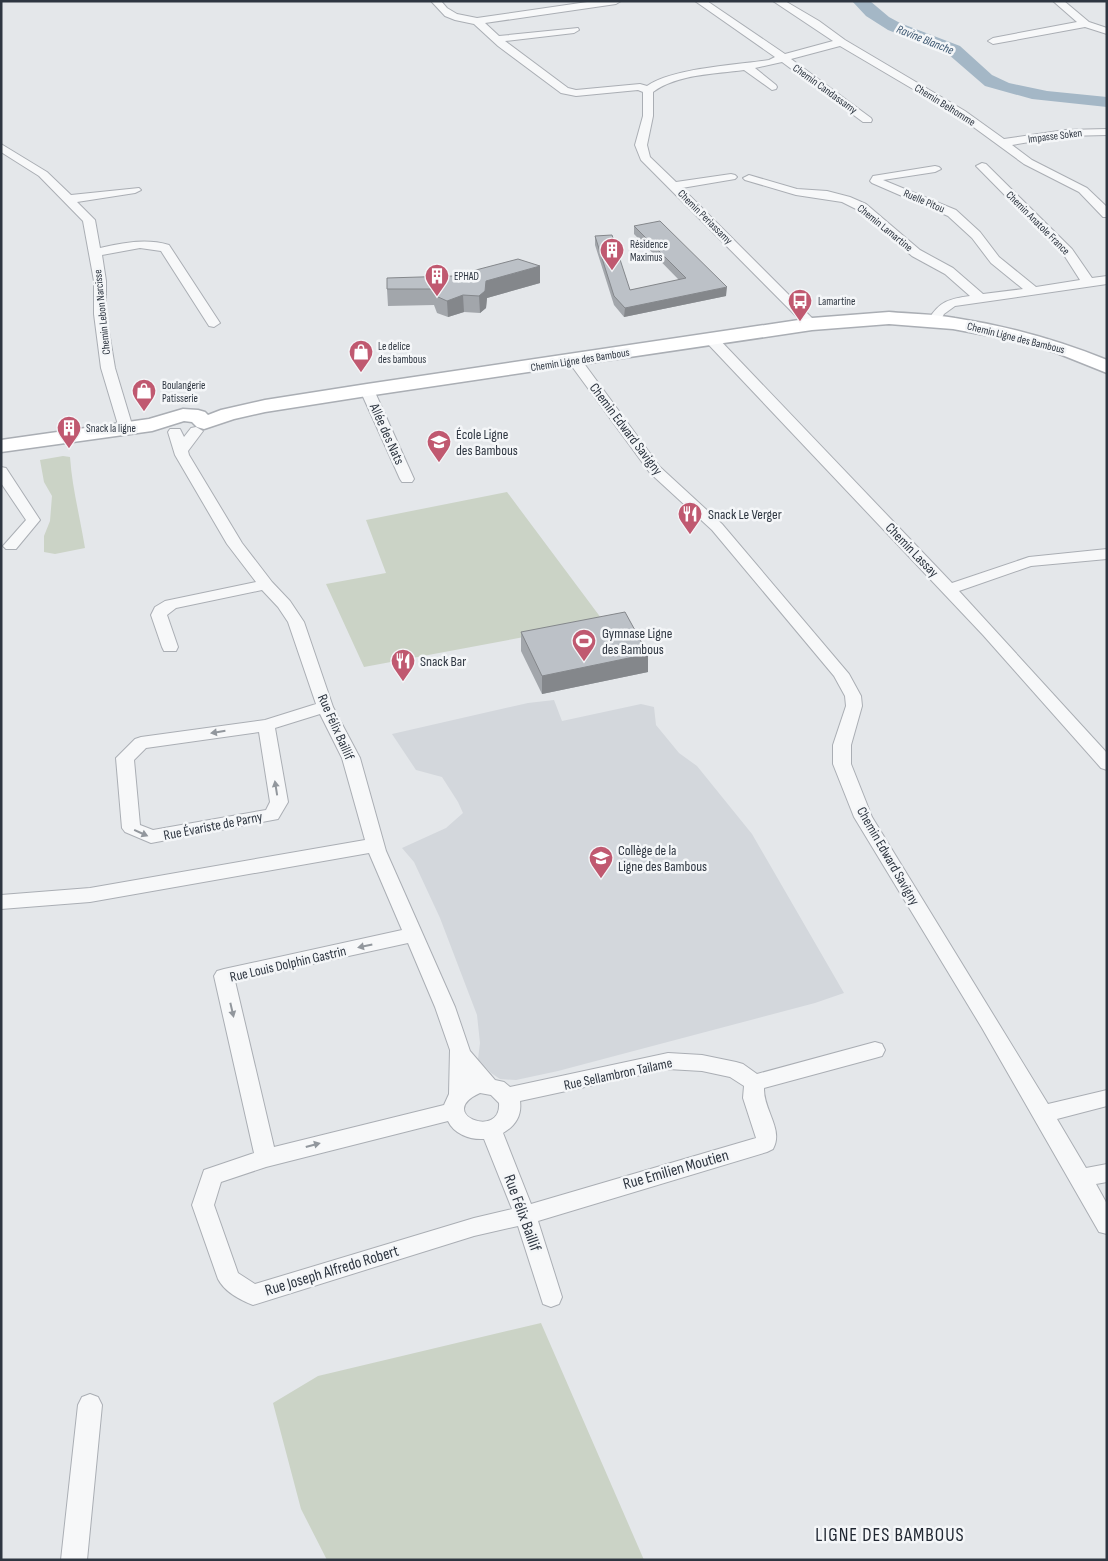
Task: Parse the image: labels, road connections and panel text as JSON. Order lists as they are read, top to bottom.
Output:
{
  "streets": {
    "main road": ["Chemin Ligne des Bambous"],
    "street": [
      "Chemin Candassamy",
      "Chemin Belhomme",
      "Impasse Soken",
      "Ruelle Pitou",
      "Chemin Periassamy",
      "Chemin Anatole France",
      "Chemin Lamartine",
      "Chemin Lebon Narcisse",
      "Chemin Edward Savigny",
      "Allée des Nats",
      "Chemin Lassay",
      "Rue Félix Baillif",
      "Rue Évariste de Parny",
      "Rue Louis Dolphin Gastrin",
      "Rue Sellambron Tailame",
      "Rue Emilien Moutien",
      "Rue Joseph Alfredo Robert"
    ]
  },
  "crossings": [
    ["Chemin Belhomme", "Impasse Soken"],
    ["Ruelle Pitou", "Chemin Ligne des Bambous"],
    ["Chemin Periassamy", "Chemin Ligne des Bambous"],
    ["Chemin Anatole France", "Chemin Ligne des Bambous"],
    ["Chemin Lamartine", "Chemin Ligne des Bambous"],
    ["Chemin Ligne des Bambous", "Chemin Edward Savigny"],
    ["Chemin Ligne des Bambous", "Allée des Nats"],
    ["Chemin Ligne des Bambous", "Chemin Lassay"],
    ["Chemin Ligne des Bambous", "Rue Félix Baillif"],
    ["Rue Félix Baillif", "Rue Évariste de Parny"],
    ["Rue Félix Baillif", "Rue Louis Dolphin Gastrin"],
    ["Rue Félix Baillif", "Rue Sellambron Tailame"],
    ["Rue Félix Baillif", "Rue Emilien Moutien"],
    ["Rue Félix Baillif", "Rue Joseph Alfredo Robert"],
    ["Rue Louis Dolphin Gastrin", "Rue Joseph Alfredo Robert"],
    ["Rue Sellambron Tailame", "Rue Emilien Moutien"],
    ["Rue Sellambron Tailame", "Rue Joseph Alfredo Robert"],
    ["Rue Emilien Moutien", "Rue Joseph Alfredo Robert"]
  ],
  "districts": ["LIGNE DES BAMBOUS"],
  "water": ["Ravine Blanche"],
  "places": {
    "building": ["Résidence Maximus", "EPHAD", "Snack la ligne"],
    "bus stop": ["Lamartine"],
    "shop": ["Le delice des bambous", "Boulangerie Patisserie"],
    "school or university": ["École Ligne des Bambous", "Collège de la Ligne des Bambous"],
    "restaurant": ["Snack Le Verger", "Snack Bar"],
    "sports": ["Gymnase Ligne des Bambous"]
  }
}
